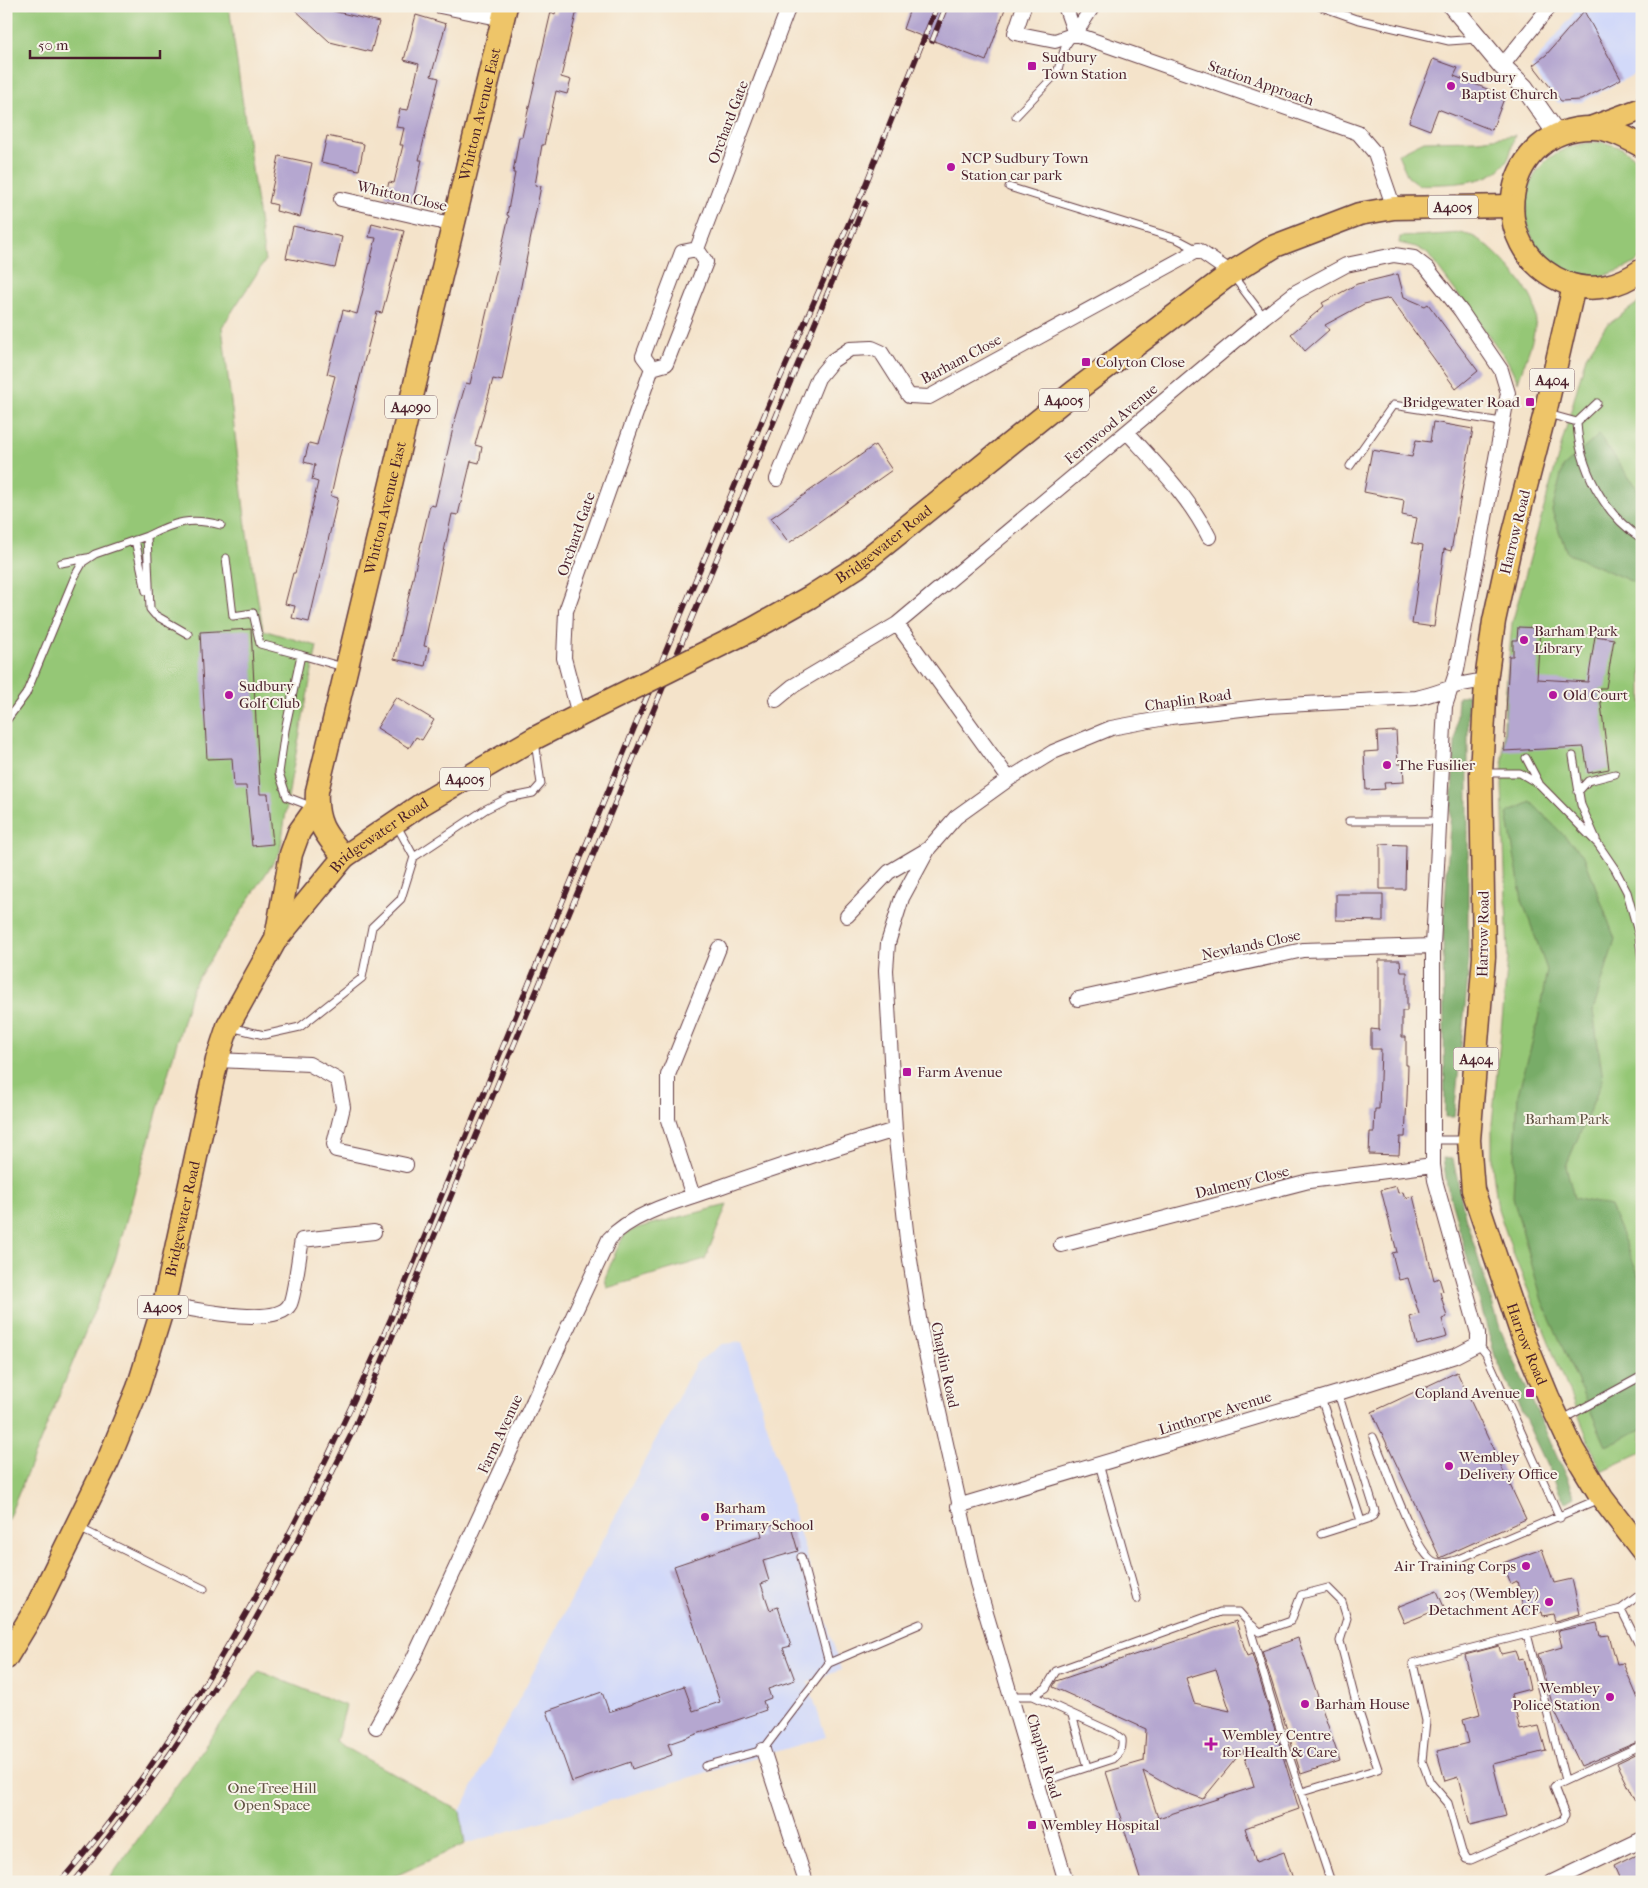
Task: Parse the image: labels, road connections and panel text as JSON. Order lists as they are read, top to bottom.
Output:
{
  "streets": {
    "main road": [
      "Whitton Avenue East",
      "A4005",
      "A404",
      "A4090",
      "Harrow Road",
      "Bridgewater Road"
    ],
    "street": [
      "Station Approach",
      "Orchard Gate",
      "Whitton Close",
      "Barham Close",
      "Fernwood Avenue",
      "Chaplin Road",
      "Newlands Close",
      "Dalmeny Close",
      "Linthorpe Avenue",
      "Farm Avenue"
    ]
  },
  "crossings": [
    ["Station Approach", "Bridgewater Road"],
    ["Whitton Avenue East", "Whitton Close"],
    ["Whitton Avenue East", "Bridgewater Road"],
    ["Orchard Gate", "Bridgewater Road"],
    ["Fernwood Avenue", "Harrow Road"],
    ["Harrow Road", "Chaplin Road"],
    ["Harrow Road", "Newlands Close"],
    ["Harrow Road", "Dalmeny Close"],
    ["Harrow Road", "Linthorpe Avenue"],
    ["Chaplin Road", "Linthorpe Avenue"],
    ["Chaplin Road", "Farm Avenue"]
  ],
  "parks": ["Barham Park", "One Tree Hill Open Space"],
  "places": {
    "transit": [
      "Sudbury Town Station",
      "Colyton Close",
      "Bridgewater Road",
      "Farm Avenue",
      "Copland Avenue",
      "Wembley Hospital"
    ],
    "other": [
      "Sudbury Baptist Church",
      "NCP Sudbury Town Station car park",
      "Barham Park Library",
      "Sudbury Golf Club",
      "Old Court",
      "The Fusilier",
      "Wembley Delivery Office",
      "Barham Primary School",
      "Air Training Corps",
      "205 (Wembley) Detachment ACF",
      "Wembley Police Station",
      "Barham House"
    ],
    "health": ["Wembley Centre for Health & Care"]
  },
  "scale_bar": "50 m"
}
